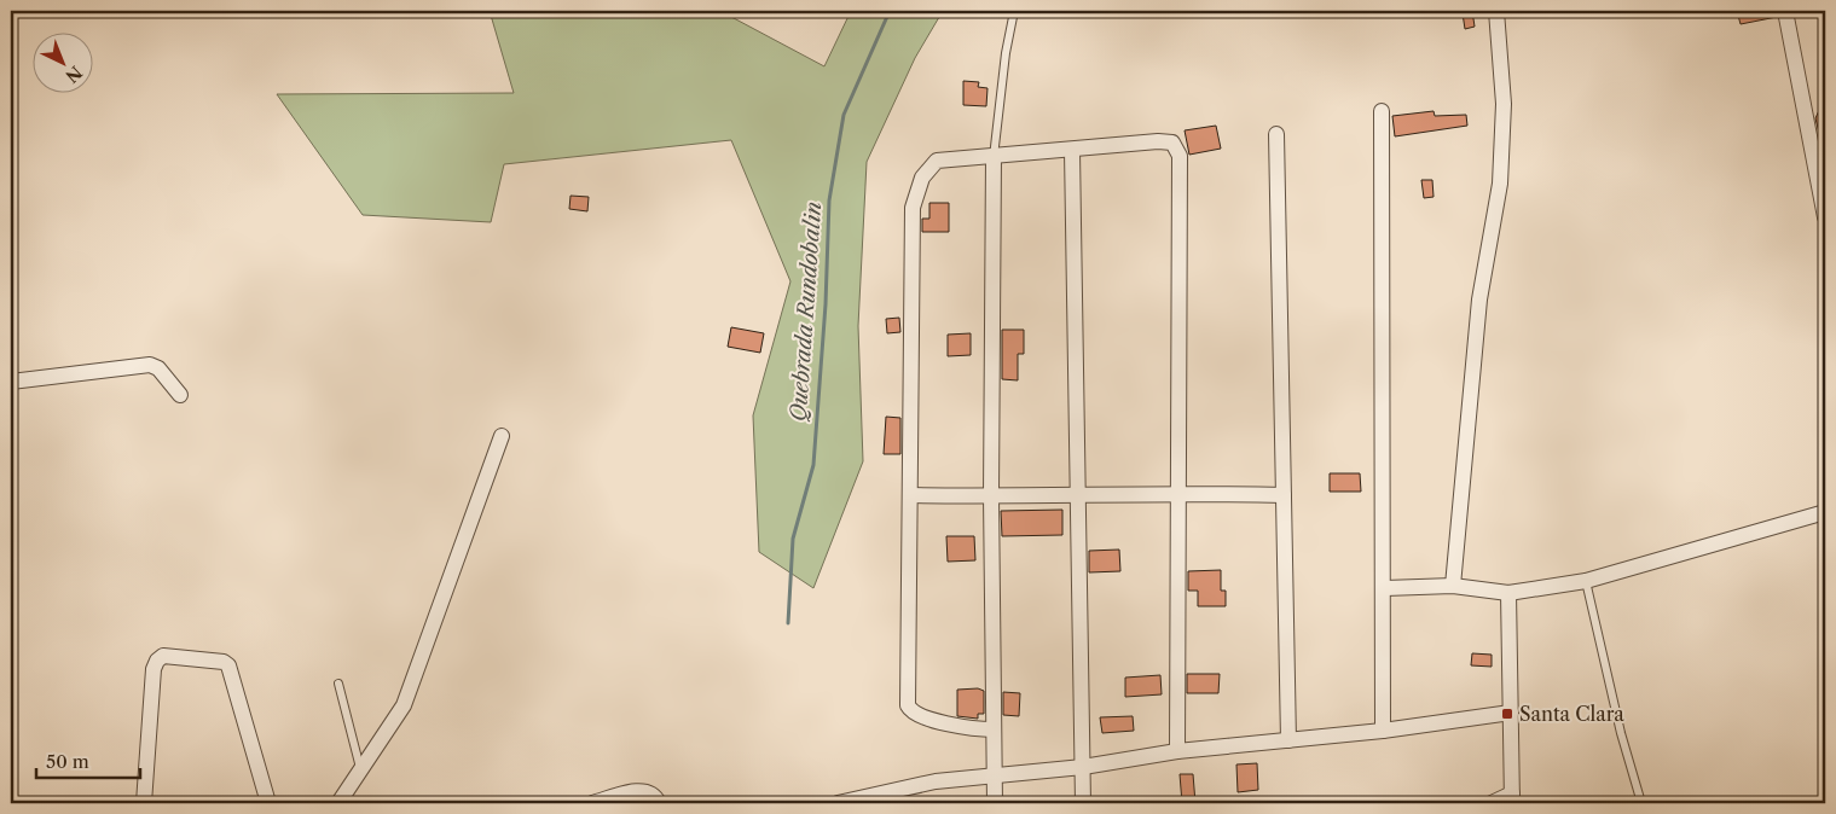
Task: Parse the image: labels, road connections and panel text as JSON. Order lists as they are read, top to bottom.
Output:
{
  "water": ["Quebrada Rundobalin"],
  "places": {
    "transit": ["Santa Clara"]
  },
  "scale_bar": "50 m",
  "north": "bottom right"
}
